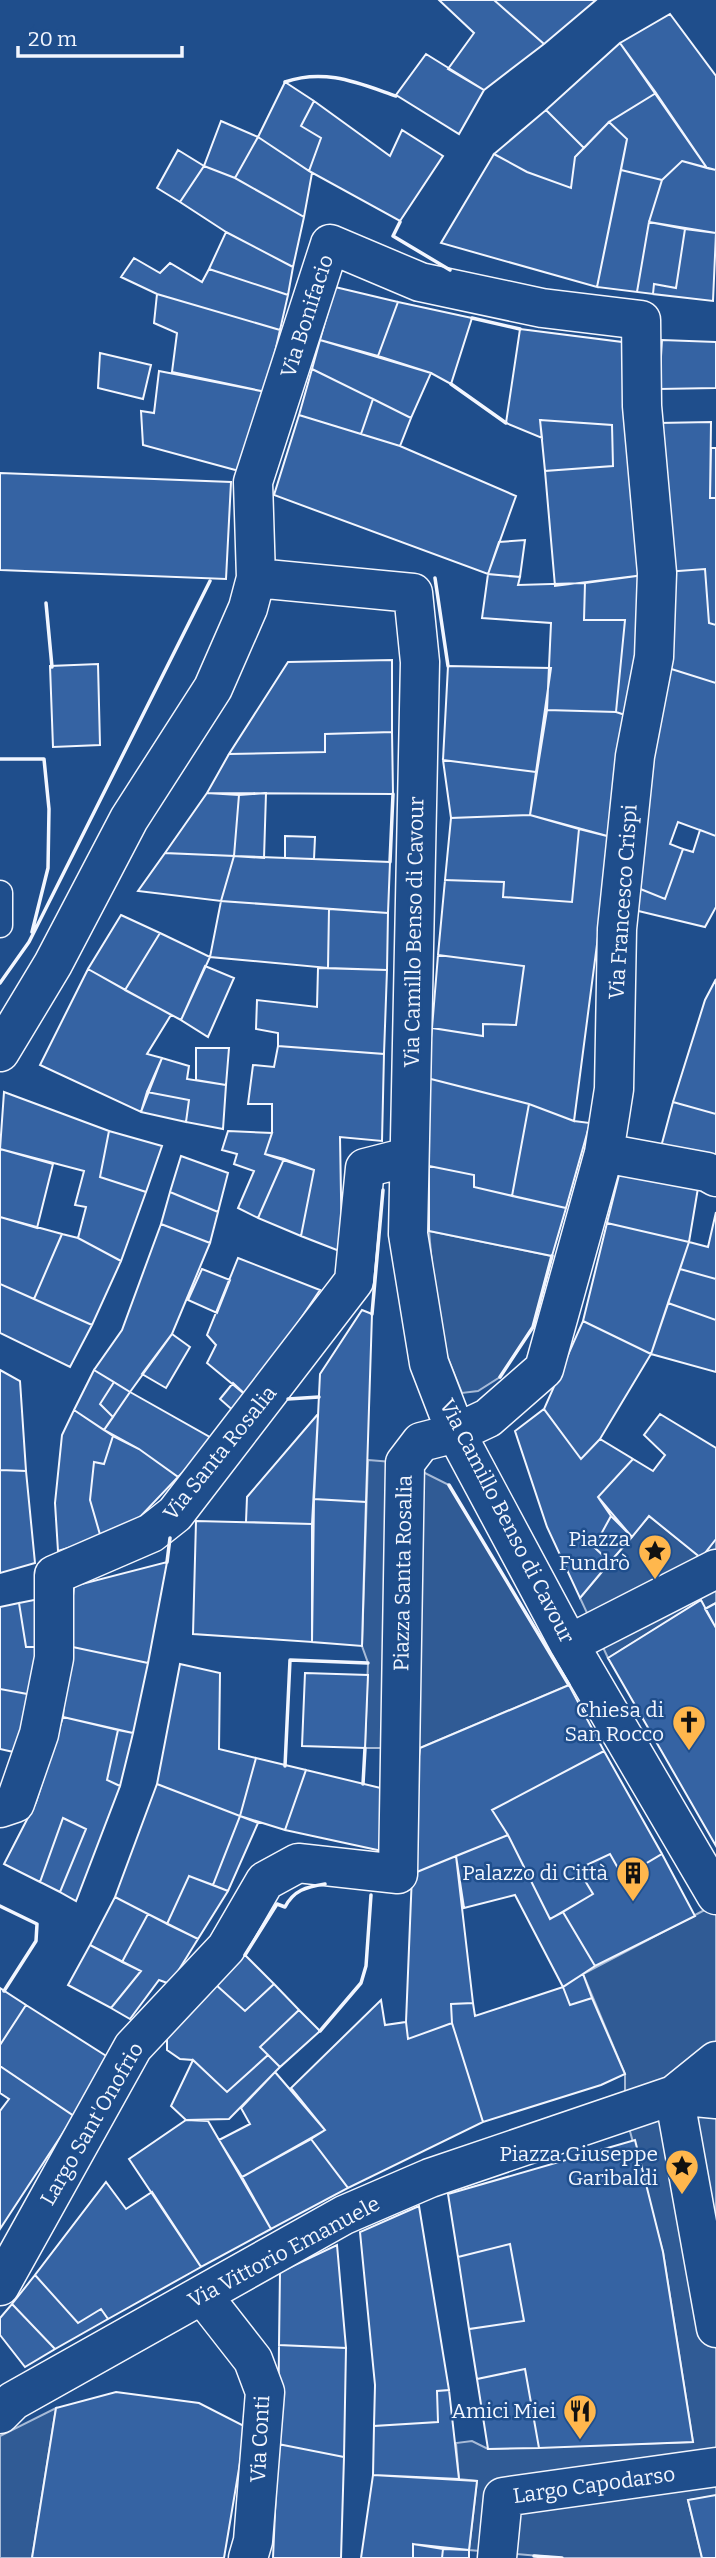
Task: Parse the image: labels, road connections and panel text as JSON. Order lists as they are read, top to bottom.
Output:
{
  "streets": {
    "street": [
      "Via Bonifacio",
      "Via Francesco Crispi",
      "Via Camillo Benso di Cavour",
      "Via Santa Rosalia",
      "Piazza Santa Rosalia",
      "Largo Sant'Onofrio",
      "Via Vittorio Emanuele",
      "Via Conti",
      "Largo Capodarso"
    ]
  },
  "crossings": [
    ["Via Bonifacio", "Via Francesco Crispi"],
    ["Via Bonifacio", "Via Camillo Benso di Cavour"],
    ["Via Francesco Crispi", "Via Camillo Benso di Cavour"],
    ["Via Francesco Crispi", "Piazza Santa Rosalia"],
    ["Via Camillo Benso di Cavour", "Via Santa Rosalia"],
    ["Via Camillo Benso di Cavour", "Piazza Santa Rosalia"],
    ["Piazza Santa Rosalia", "Largo Sant'Onofrio"],
    ["Via Vittorio Emanuele", "Via Conti"]
  ],
  "places": {
    "place": ["Piazza Fundrò", "Piazza Giuseppe Garibaldi"],
    "church": ["Chiesa di San Rocco"],
    "building": ["Palazzo di Città"],
    "restaurant": ["Amici Miei"]
  },
  "scale_bar": "20 m"
}
